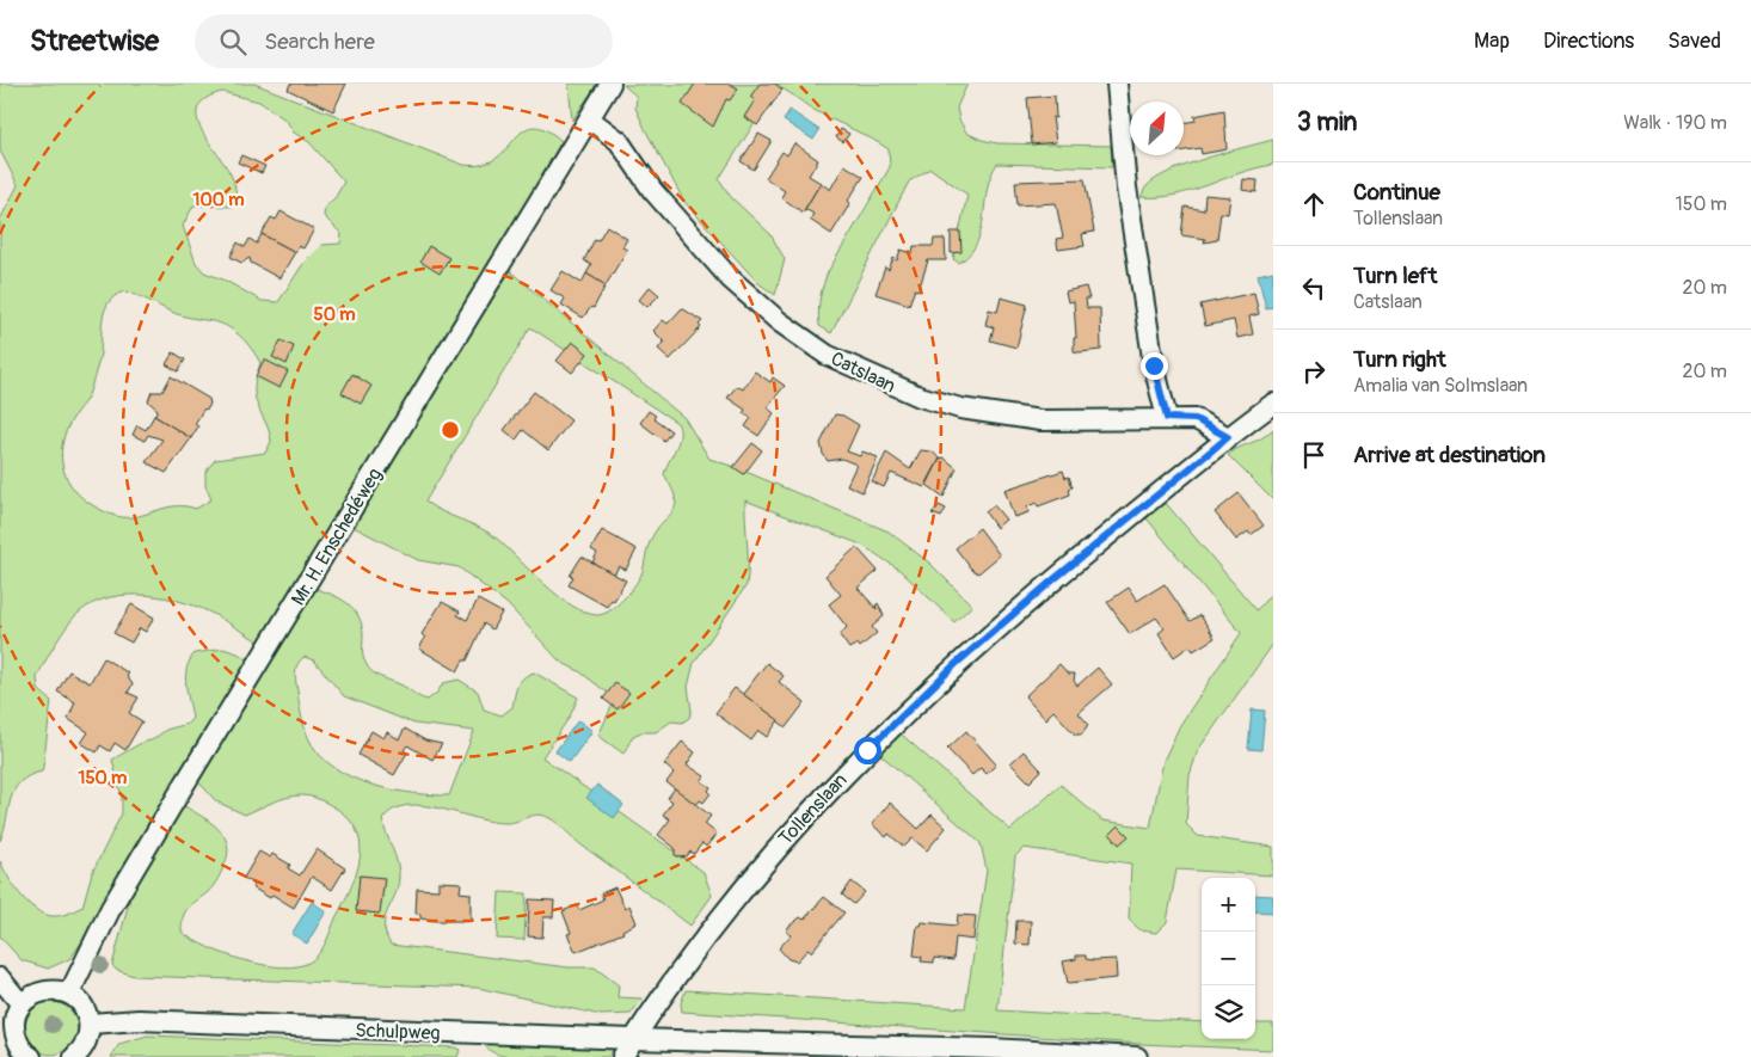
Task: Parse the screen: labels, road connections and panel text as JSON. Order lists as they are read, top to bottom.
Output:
{
  "streets": {
    "street": [
      "Catslaan",
      "Mr. H. Enschedéweg",
      "Tollenslaan",
      "Schulpweg"
    ]
  },
  "crossings": [
    ["Catslaan", "Mr. H. Enschedéweg"],
    ["Catslaan", "Tollenslaan"],
    ["Tollenslaan", "Schulpweg"]
  ],
  "north": "top right",
  "page": {
    "header": "Streetwise",
    "search": "Search here",
    "nav": ["Map", "Directions", "Saved"],
    "heading": ["3 min", "Walk · 190 m"],
    "list": [
      ["Continue", "Tollenslaan", "150 m"],
      ["Turn left", "Catslaan", "20 m"],
      ["Turn right", "Amalia van Solmslaan", "20 m"],
      "Arrive at destination"
    ],
    "map_buttons": ["+", "−"]
  },
  "rings": ["100 m", "50 m", "150 m"]
}
